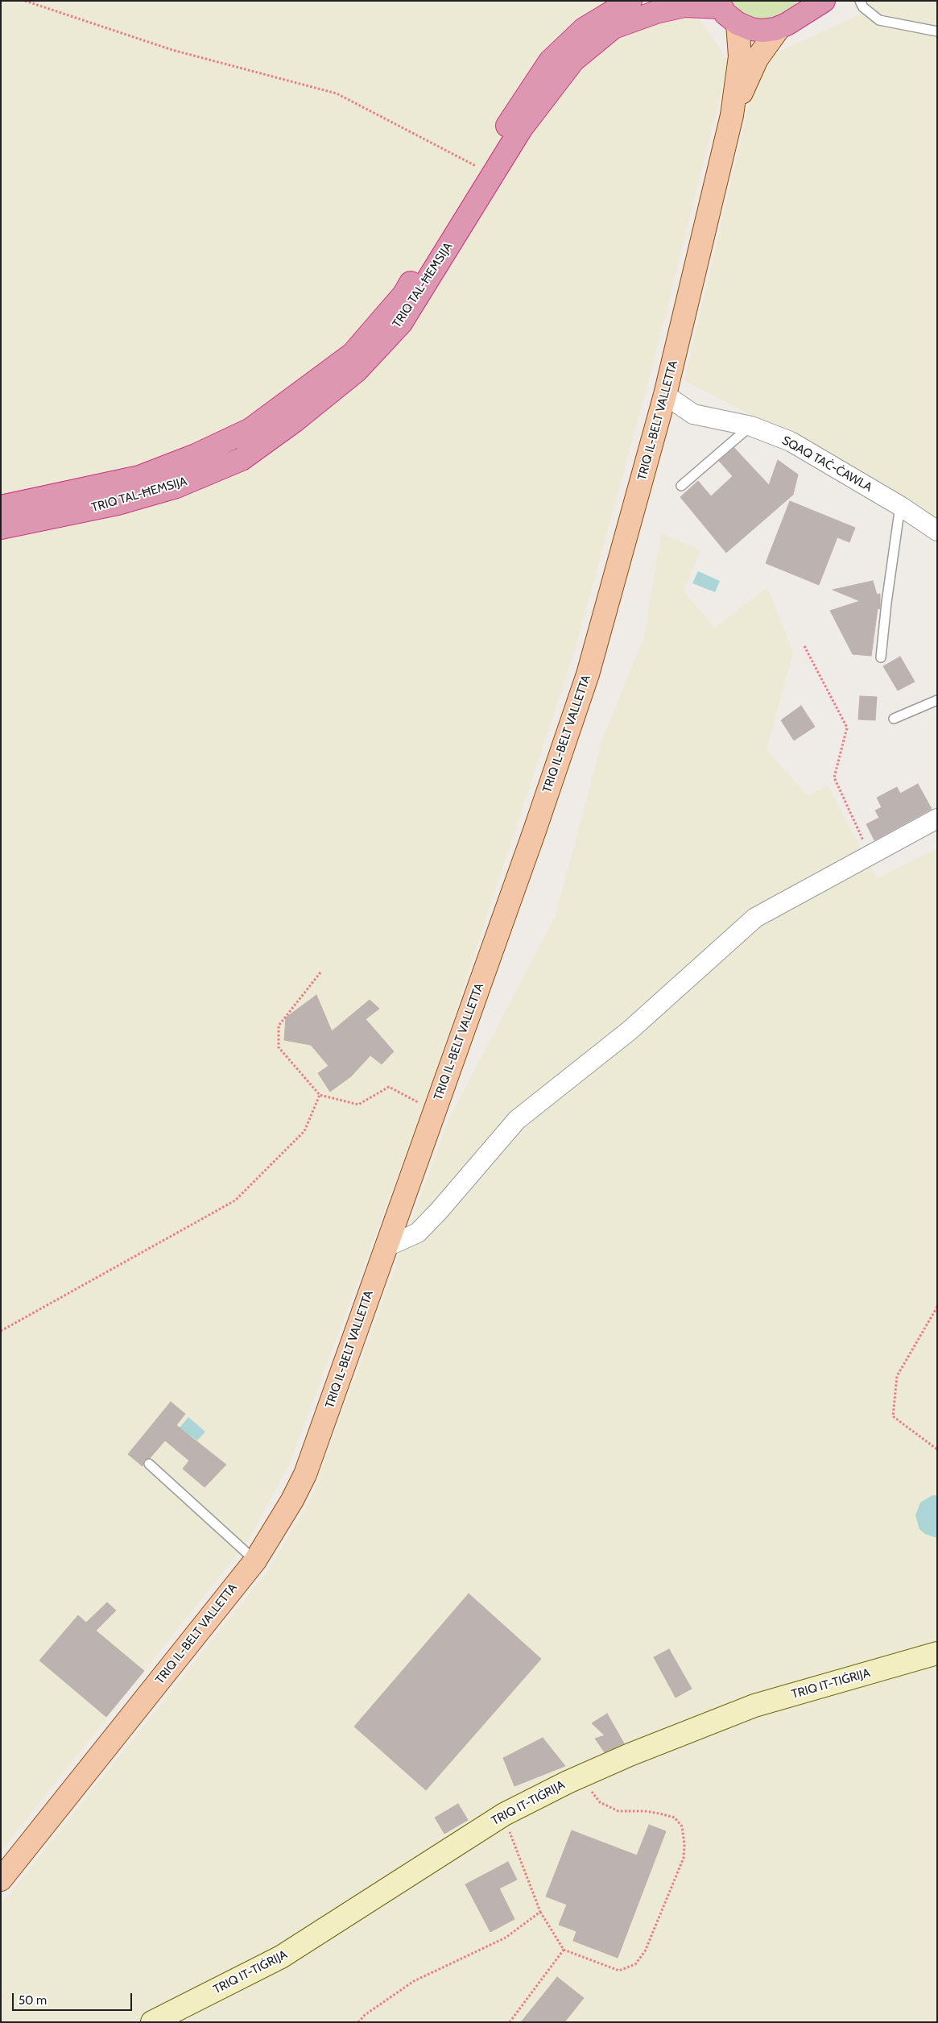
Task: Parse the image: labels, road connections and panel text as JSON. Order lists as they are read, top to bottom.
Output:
{
  "streets": {
    "highway": ["TRIQ TAL-ĦEMSIJA"],
    "main road": ["TRIQ IL-BELT VALLETTA", "TRIQ IT-TIĠRIJA"],
    "street": ["SQAQ TAĊ-ĊAWLA"]
  },
  "crossings": [
    ["TRIQ IL-BELT VALLETTA", "SQAQ TAĊ-ĊAWLA"]
  ],
  "scale_bar": "50 m"
}
